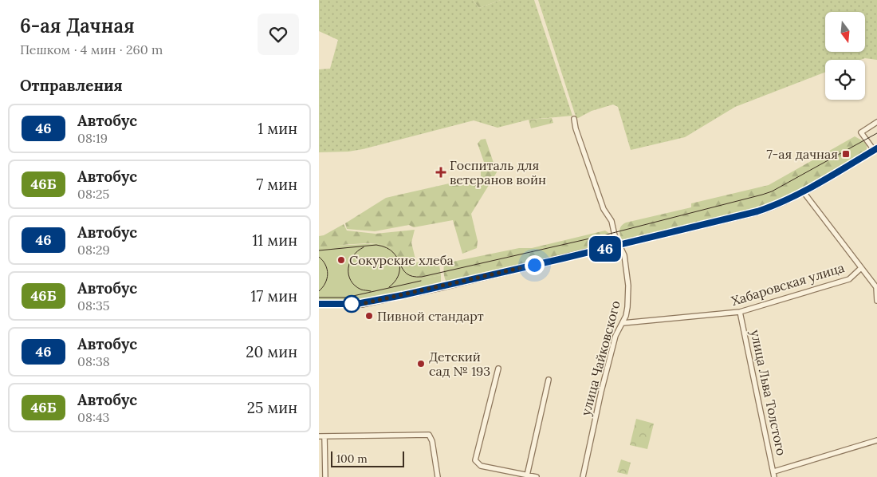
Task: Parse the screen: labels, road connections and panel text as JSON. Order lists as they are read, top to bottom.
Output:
{
  "streets": {
    "street": ["Хабаровская улица", "улица Чайковского", "улица Льва Толстого"]
  },
  "crossings": [
    ["Хабаровская улица", "улица Чайковского"],
    ["Хабаровская улица", "улица Льва Толстого"]
  ],
  "places": {
    "transit": ["7-ая дачная"],
    "health": ["Госпиталь для ветеранов войн"],
    "other": ["Сокурские хлеба", "Пивной стандарт", "Детский сад № 193"]
  },
  "lines": ["bus line 46"],
  "scale_bar": "100 m",
  "north": "bottom",
  "page": {
    "heading": [
      ["6-ая Дачная", "Пешком · 4 мин · 260 m"],
      "Отправления"
    ],
    "on_map": "46",
    "list": [
      {
        "mark": "46",
        "name": "Автобус",
        "note": "08:19",
        "value": "1 мин"
      },
      {
        "mark": "46Б",
        "name": "Автобус",
        "note": "08:25",
        "value": "7 мин"
      },
      {
        "mark": "46",
        "name": "Автобус",
        "note": "08:29",
        "value": "11 мин"
      },
      {
        "mark": "46Б",
        "name": "Автобус",
        "note": "08:35",
        "value": "17 мин"
      },
      {
        "mark": "46",
        "name": "Автобус",
        "note": "08:38",
        "value": "20 мин"
      },
      {
        "mark": "46Б",
        "name": "Автобус",
        "note": "08:43",
        "value": "25 мин"
      }
    ],
    "scale": "100 m"
  }
}
